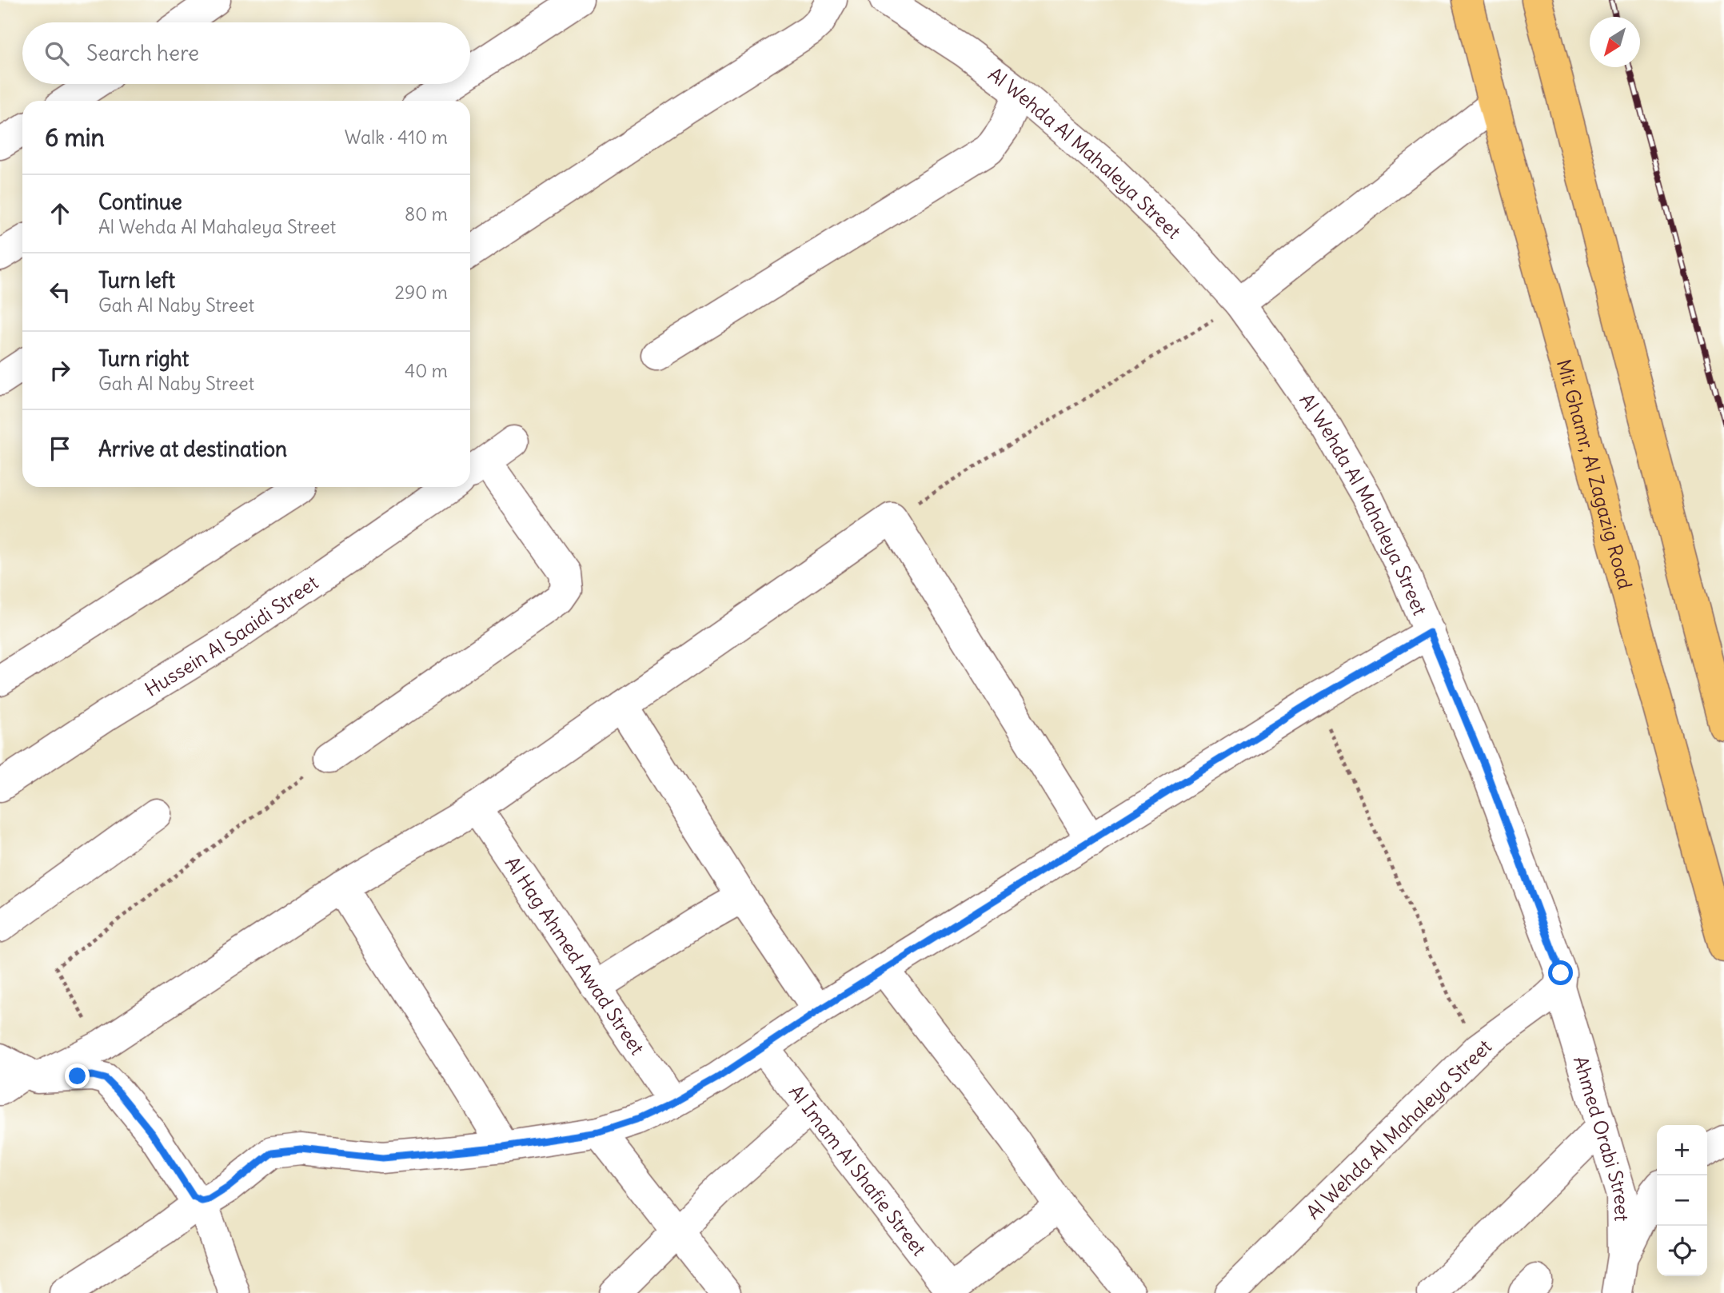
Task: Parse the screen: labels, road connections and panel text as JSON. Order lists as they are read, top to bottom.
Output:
{
  "streets": {
    "highway": ["Mit Ghamr, Al Zagazig Road"],
    "street": [
      "Al Wehda Al Mahaleya Street",
      "Hussein Al Saaidi Street",
      "Al Hag Ahmed Awad Street",
      "Ahmed Orabi Street",
      "Al Imam Al Shafie Street"
    ]
  },
  "crossings": [
    ["Al Wehda Al Mahaleya Street", "Ahmed Orabi Street"]
  ],
  "north": "bottom left",
  "page": {
    "search": "Search here",
    "heading": ["6 min", "Walk · 410 m"],
    "list": [
      ["Continue", "Al Wehda Al Mahaleya Street", "80 m"],
      ["Turn left", "Gah Al Naby Street", "290 m"],
      ["Turn right", "Gah Al Naby Street", "40 m"],
      "Arrive at destination"
    ],
    "map_buttons": ["+", "−"]
  }
}
